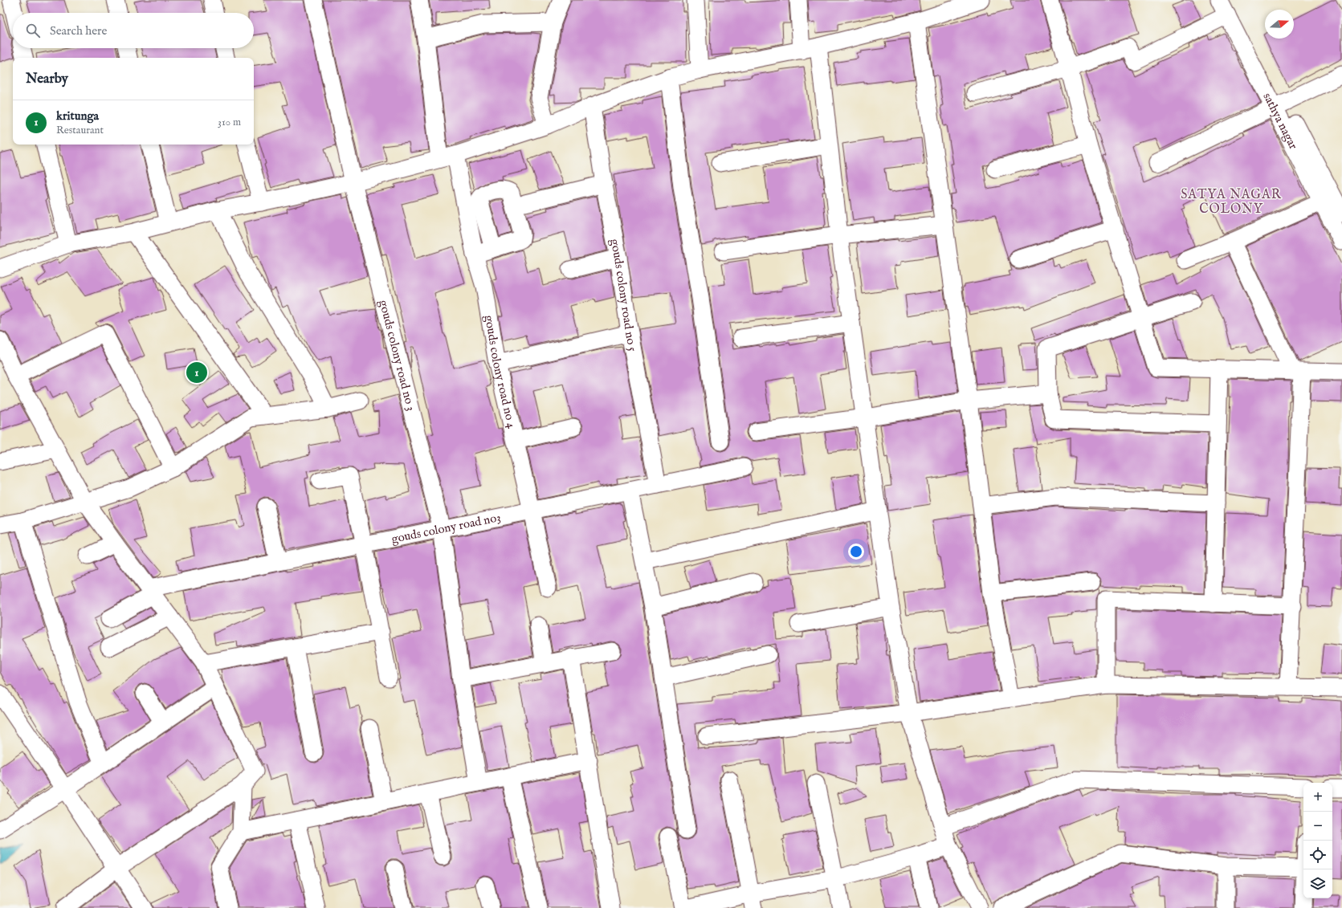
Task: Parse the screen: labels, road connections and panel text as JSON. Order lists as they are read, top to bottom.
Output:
{
  "streets": {
    "street": [
      "sathya nagar",
      "gouds colony road no 5",
      "gouds colony road no 3",
      "gouds colony road no 4",
      "gouds colony road no3"
    ]
  },
  "crossings": [
    ["gouds colony road no 5", "gouds colony road no3"],
    ["gouds colony road no 3", "gouds colony road no3"],
    ["gouds colony road no 4", "gouds colony road no3"]
  ],
  "districts": ["SATYA NAGAR COLONY"],
  "north": "right",
  "page": {
    "search": "Search here",
    "heading": "Nearby",
    "list": [
      {
        "mark": "1",
        "name": "kritunga",
        "note": "Restaurant",
        "value": "310 m"
      }
    ],
    "pins": "1",
    "map_buttons": ["+", "−"]
  }
}
